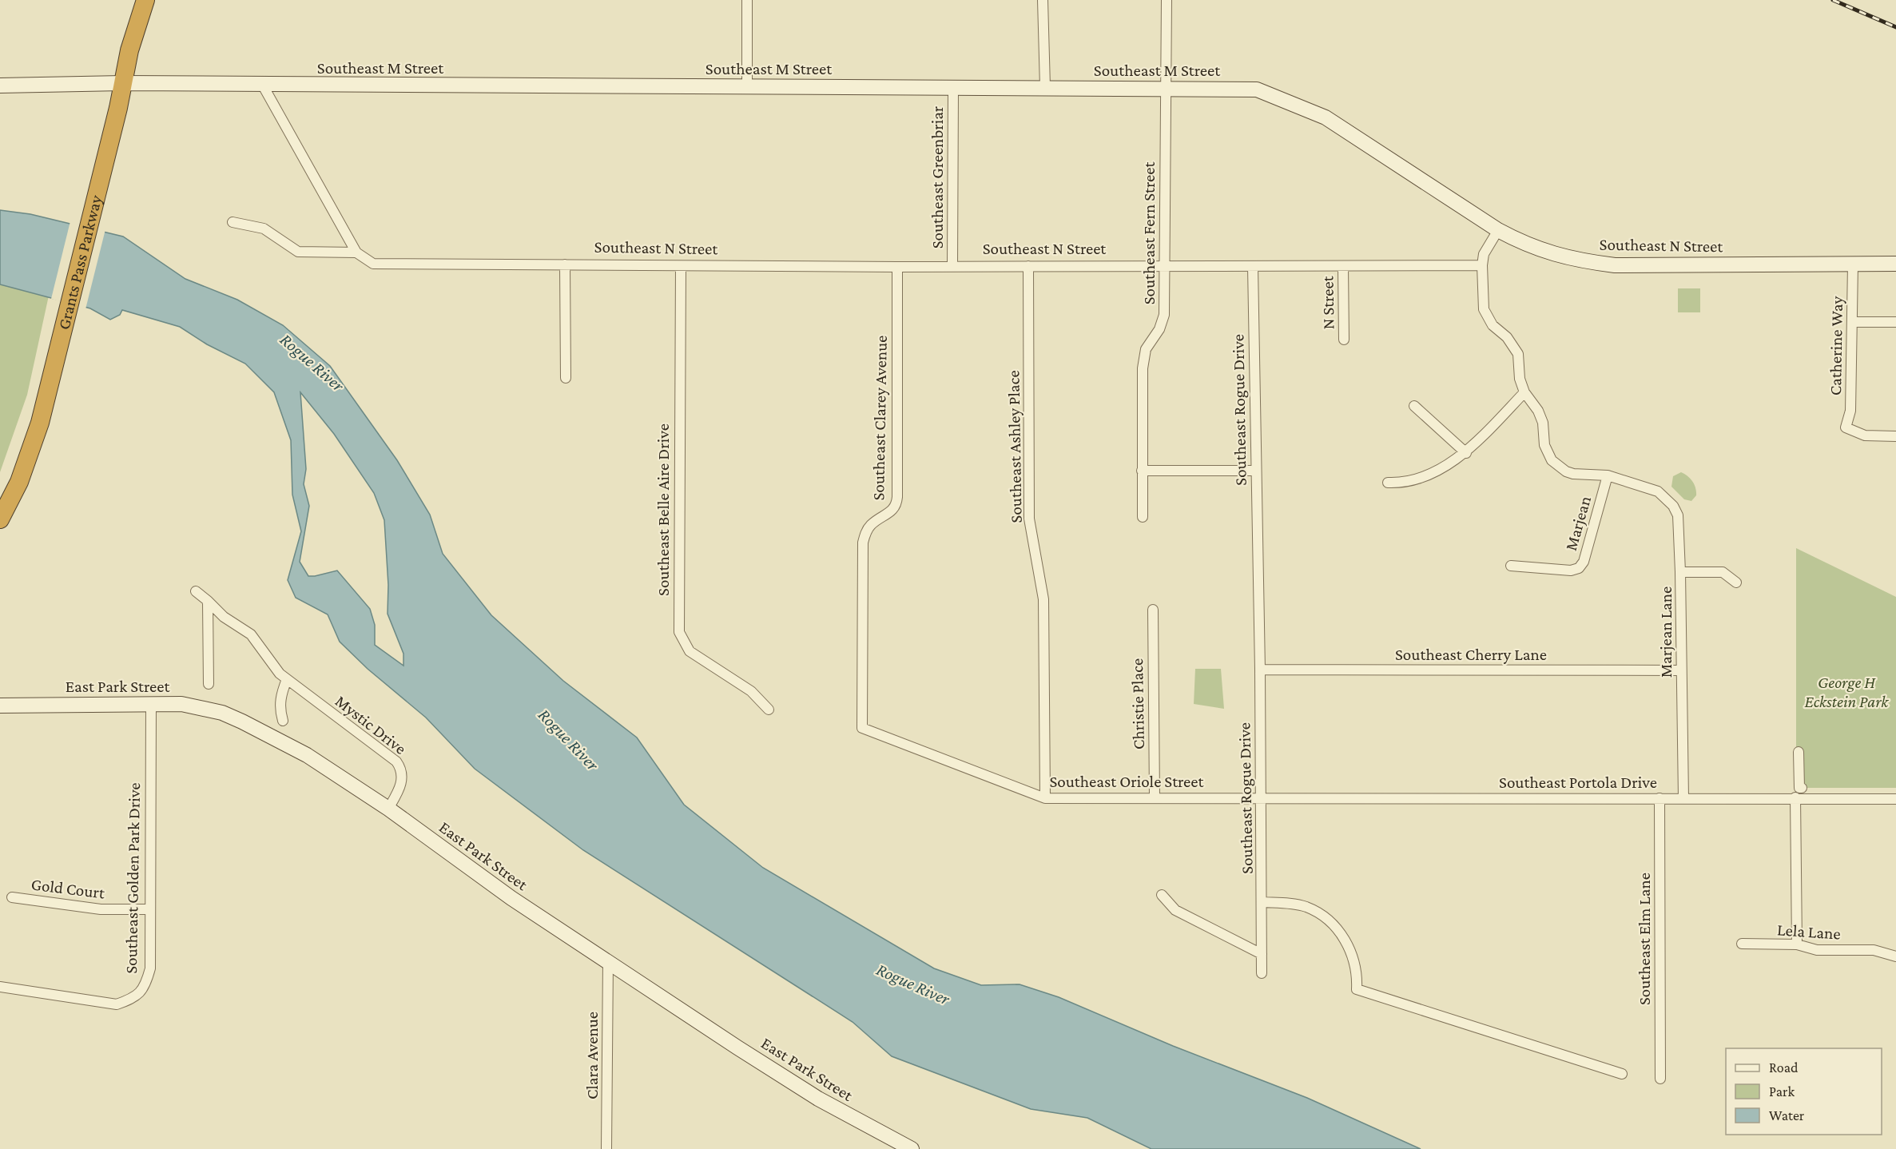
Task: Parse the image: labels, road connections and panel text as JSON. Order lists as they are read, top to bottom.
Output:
{
  "streets": {
    "highway": ["Grants Pass Parkway"],
    "street": [
      "Southeast M Street",
      "Southeast Greenbriar",
      "Southeast Fern Street",
      "Southeast N Street",
      "N Street",
      "Catherine Way",
      "Southeast Rogue Drive",
      "Southeast Clarey Avenue",
      "Southeast Ashley Place",
      "Southeast Belle Aire Drive",
      "Marjean",
      "Marjean Lane",
      "Southeast Cherry Lane",
      "East Park Street",
      "Christie Place",
      "Mystic Drive",
      "Southeast Oriole Street",
      "Southeast Portola Drive",
      "Southeast Golden Park Drive",
      "Gold Court",
      "Lela Lane",
      "Southeast Elm Lane",
      "Clara Avenue"
    ]
  },
  "crossings": [
    ["Southeast M Street", "Southeast Greenbriar"],
    ["Southeast M Street", "Southeast Fern Street"],
    ["Southeast M Street", "Southeast N Street"],
    ["Southeast M Street", "Grants Pass Parkway"],
    ["Southeast Greenbriar", "Southeast N Street"],
    ["Southeast Fern Street", "Southeast N Street"],
    ["Southeast N Street", "N Street"],
    ["Southeast N Street", "Catherine Way"],
    ["Southeast N Street", "Southeast Rogue Drive"],
    ["Southeast N Street", "Southeast Clarey Avenue"],
    ["Southeast N Street", "Southeast Ashley Place"],
    ["Southeast N Street", "Southeast Belle Aire Drive"],
    ["Southeast Rogue Drive", "Southeast Cherry Lane"],
    ["Southeast Rogue Drive", "Southeast Oriole Street"],
    ["Southeast Rogue Drive", "Southeast Portola Drive"],
    ["Southeast Clarey Avenue", "Southeast Oriole Street"],
    ["Southeast Ashley Place", "Southeast Oriole Street"],
    ["Marjean", "Marjean Lane"],
    ["Marjean Lane", "Southeast Cherry Lane"],
    ["Marjean Lane", "Southeast Portola Drive"],
    ["East Park Street", "Mystic Drive"],
    ["East Park Street", "Southeast Golden Park Drive"],
    ["East Park Street", "Clara Avenue"],
    ["Christie Place", "Southeast Oriole Street"],
    ["Southeast Oriole Street", "Southeast Portola Drive"],
    ["Southeast Portola Drive", "Southeast Elm Lane"],
    ["Southeast Golden Park Drive", "Gold Court"]
  ],
  "water": ["Rogue River"],
  "parks": ["George H Eckstein Park"],
  "legend": ["Road", "Park", "Water"]
}
